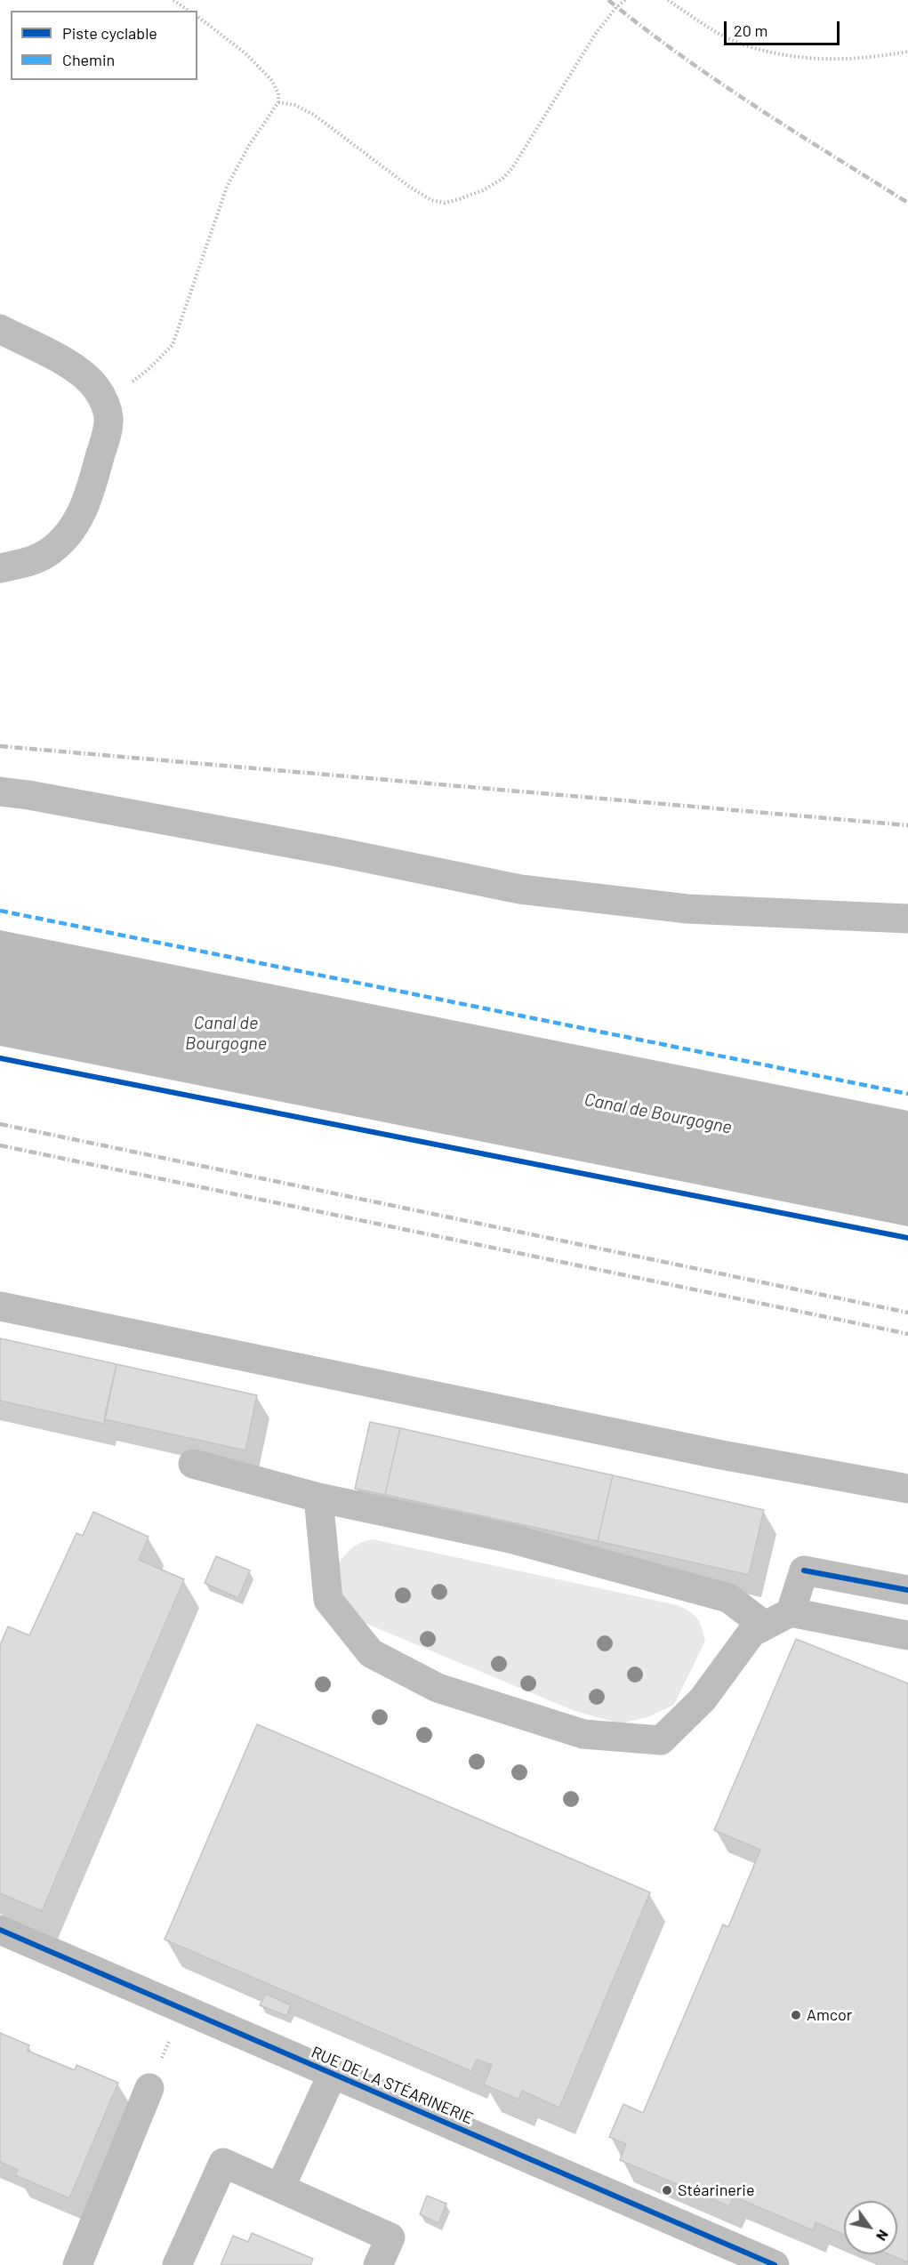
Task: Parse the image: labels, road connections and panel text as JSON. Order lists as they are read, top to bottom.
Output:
{
  "streets": {
    "street": ["RUE DE LA STÉARINERIE"]
  },
  "water": ["Canal de Bourgogne"],
  "places": ["Amcor", "Stéarinerie"],
  "legend": ["Piste cyclable", "Chemin"],
  "scale_bar": "20 m",
  "north": "bottom right"
}
